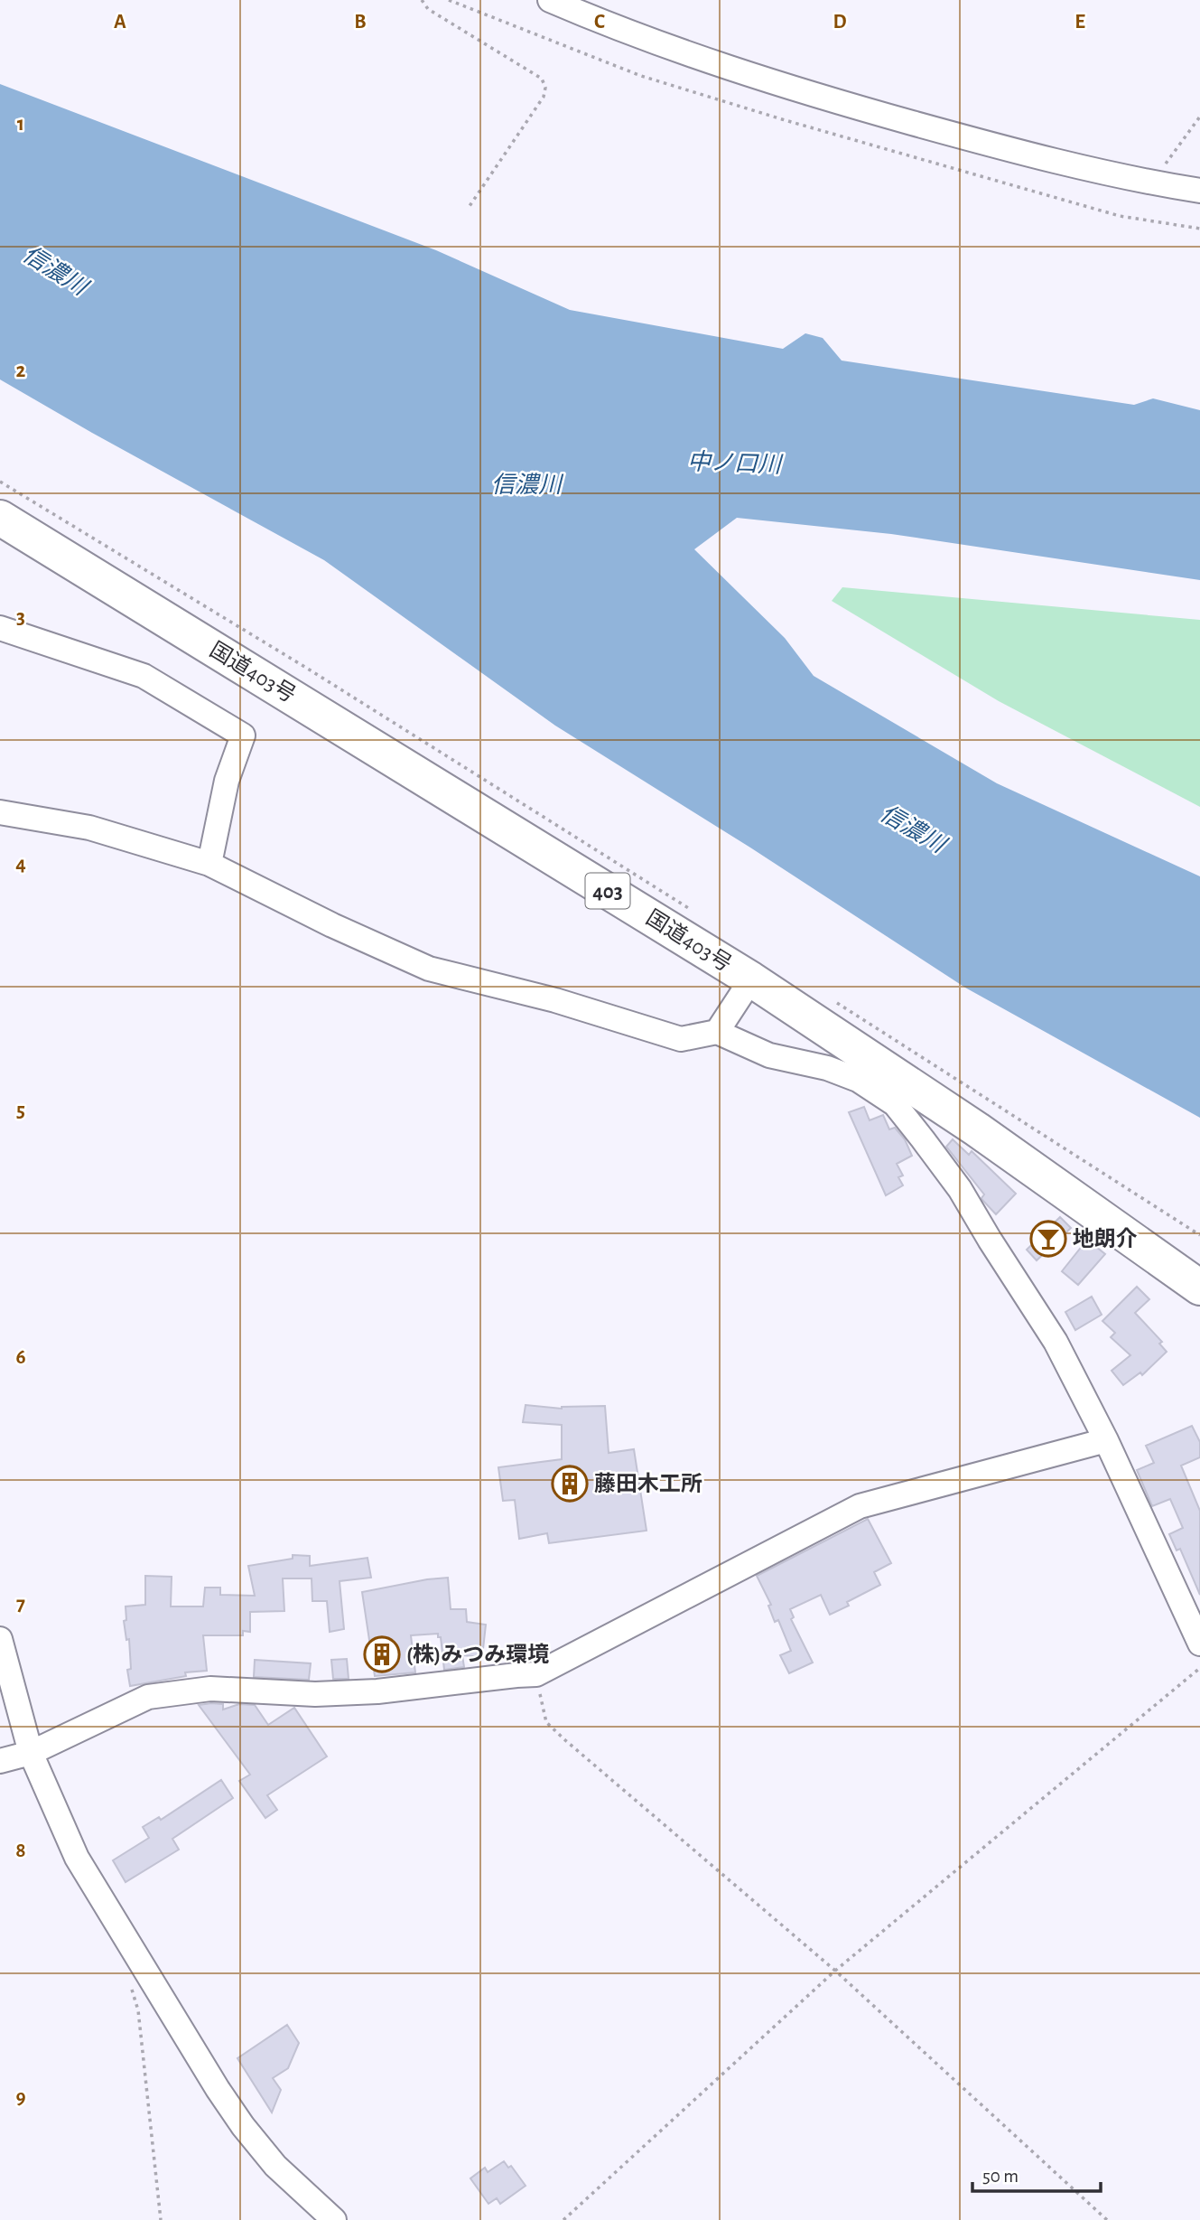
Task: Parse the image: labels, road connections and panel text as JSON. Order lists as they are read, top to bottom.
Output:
{
  "streets": {
    "highway": ["国道403号", "403"]
  },
  "water": ["信濃川", "中ノ口川"],
  "places": {
    "bar": ["地朗介"],
    "building": ["藤田木工所", "(株)みつみ環境"]
  },
  "scale_bar": "50 m",
  "grid": {
    "columns": [
      "A",
      "B",
      "C",
      "D",
      "E"
    ],
    "rows": [
      "1",
      "2",
      "3",
      "4",
      "5",
      "6",
      "7",
      "8",
      "9"
    ]
  }
}
